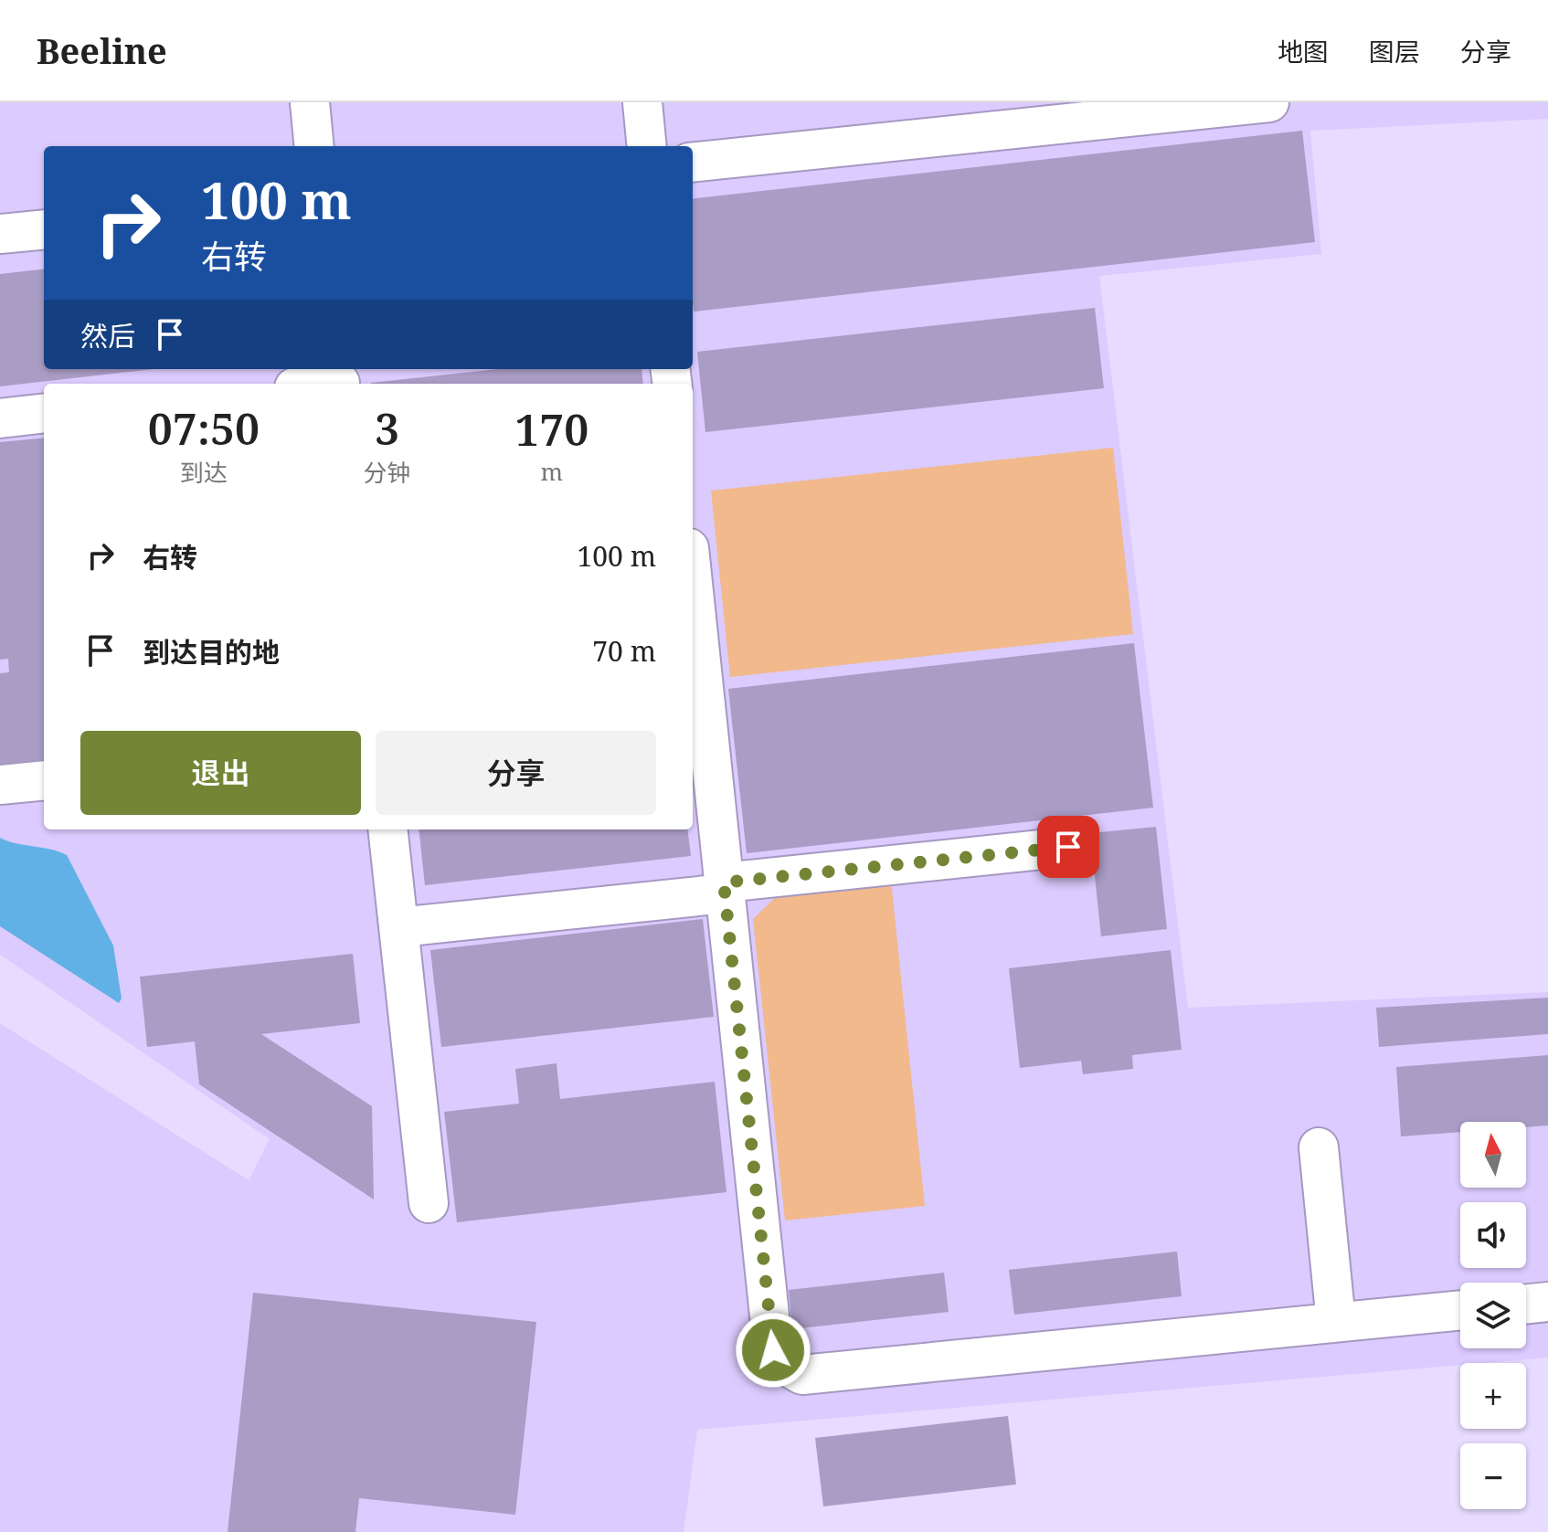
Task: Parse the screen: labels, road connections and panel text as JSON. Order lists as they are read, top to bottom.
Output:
{
  "north": "top",
  "page": {
    "header": "Beeline",
    "nav": ["地图", "图层", "分享"],
    "turn": ["100 m", "右转"],
    "then": "然后",
    "eta": [
      "07:50",
      "到达",
      "3",
      "分钟",
      "170",
      "m"
    ],
    "list": [
      {
        "name": "右转",
        "value": "100 m"
      },
      {
        "name": "到达目的地",
        "value": "70 m"
      }
    ],
    "buttons": ["退出", "分享"],
    "map_buttons": ["+", "−"]
  }
}
